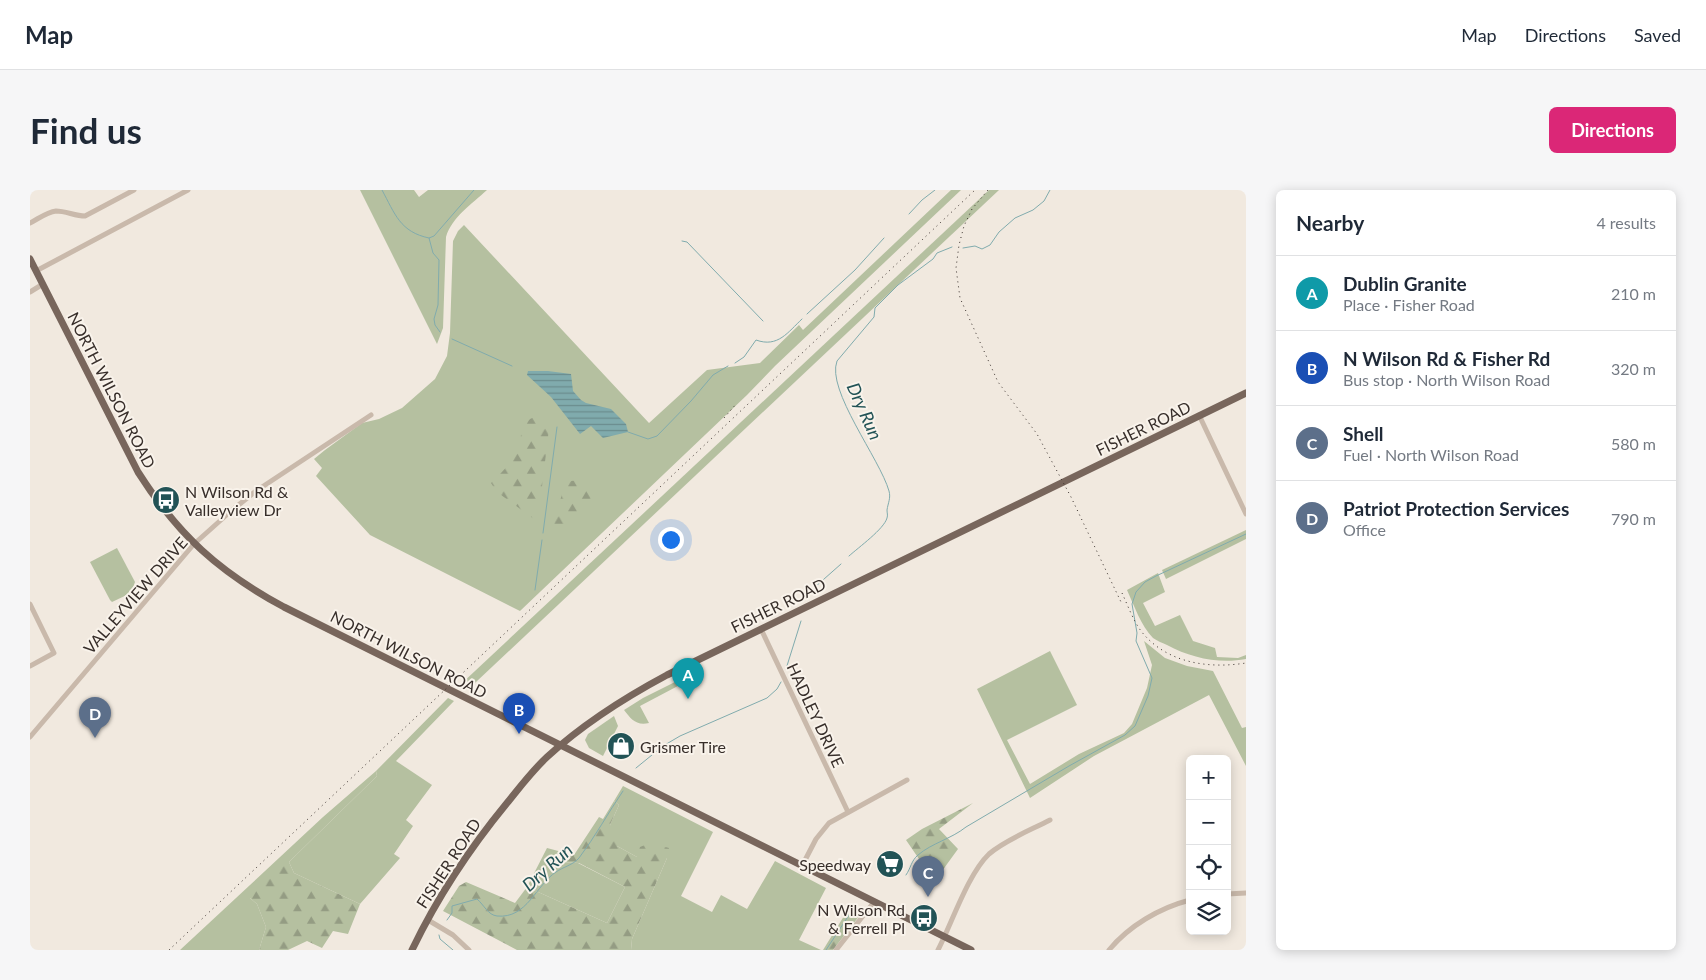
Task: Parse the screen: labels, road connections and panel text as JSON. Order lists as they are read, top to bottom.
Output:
{
  "streets": {
    "main road": ["NORTH WILSON ROAD", "FISHER ROAD"],
    "street": ["VALLEYVIEW DRIVE", "HADLEY DRIVE"]
  },
  "crossings": [
    ["NORTH WILSON ROAD", "FISHER ROAD"],
    ["NORTH WILSON ROAD", "VALLEYVIEW DRIVE"],
    ["FISHER ROAD", "HADLEY DRIVE"]
  ],
  "water": ["Dry Run"],
  "places": {
    "bus stop": ["N Wilson Rd & Valleyview Dr", "N Wilson Rd & Ferrell Pl"],
    "shop": ["Grismer Tire"],
    "supermarket": ["Speedway"]
  },
  "page": {
    "header": "Map",
    "nav": ["Map", "Directions", "Saved"],
    "buttons": "Directions",
    "title": "Find us",
    "heading": ["Nearby", "4 results"],
    "list": [
      {
        "mark": "A",
        "name": "Dublin Granite",
        "note": "Place · Fisher Road",
        "value": "210 m"
      },
      {
        "mark": "B",
        "name": "N Wilson Rd & Fisher Rd",
        "note": "Bus stop · North Wilson Road",
        "value": "320 m"
      },
      {
        "mark": "C",
        "name": "Shell",
        "note": "Fuel · North Wilson Road",
        "value": "580 m"
      },
      {
        "mark": "D",
        "name": "Patriot Protection Services",
        "note": "Office",
        "value": "790 m"
      }
    ],
    "pins": [
      "A",
      "B",
      "D",
      "C"
    ],
    "map_buttons": ["+", "−"]
  }
}
